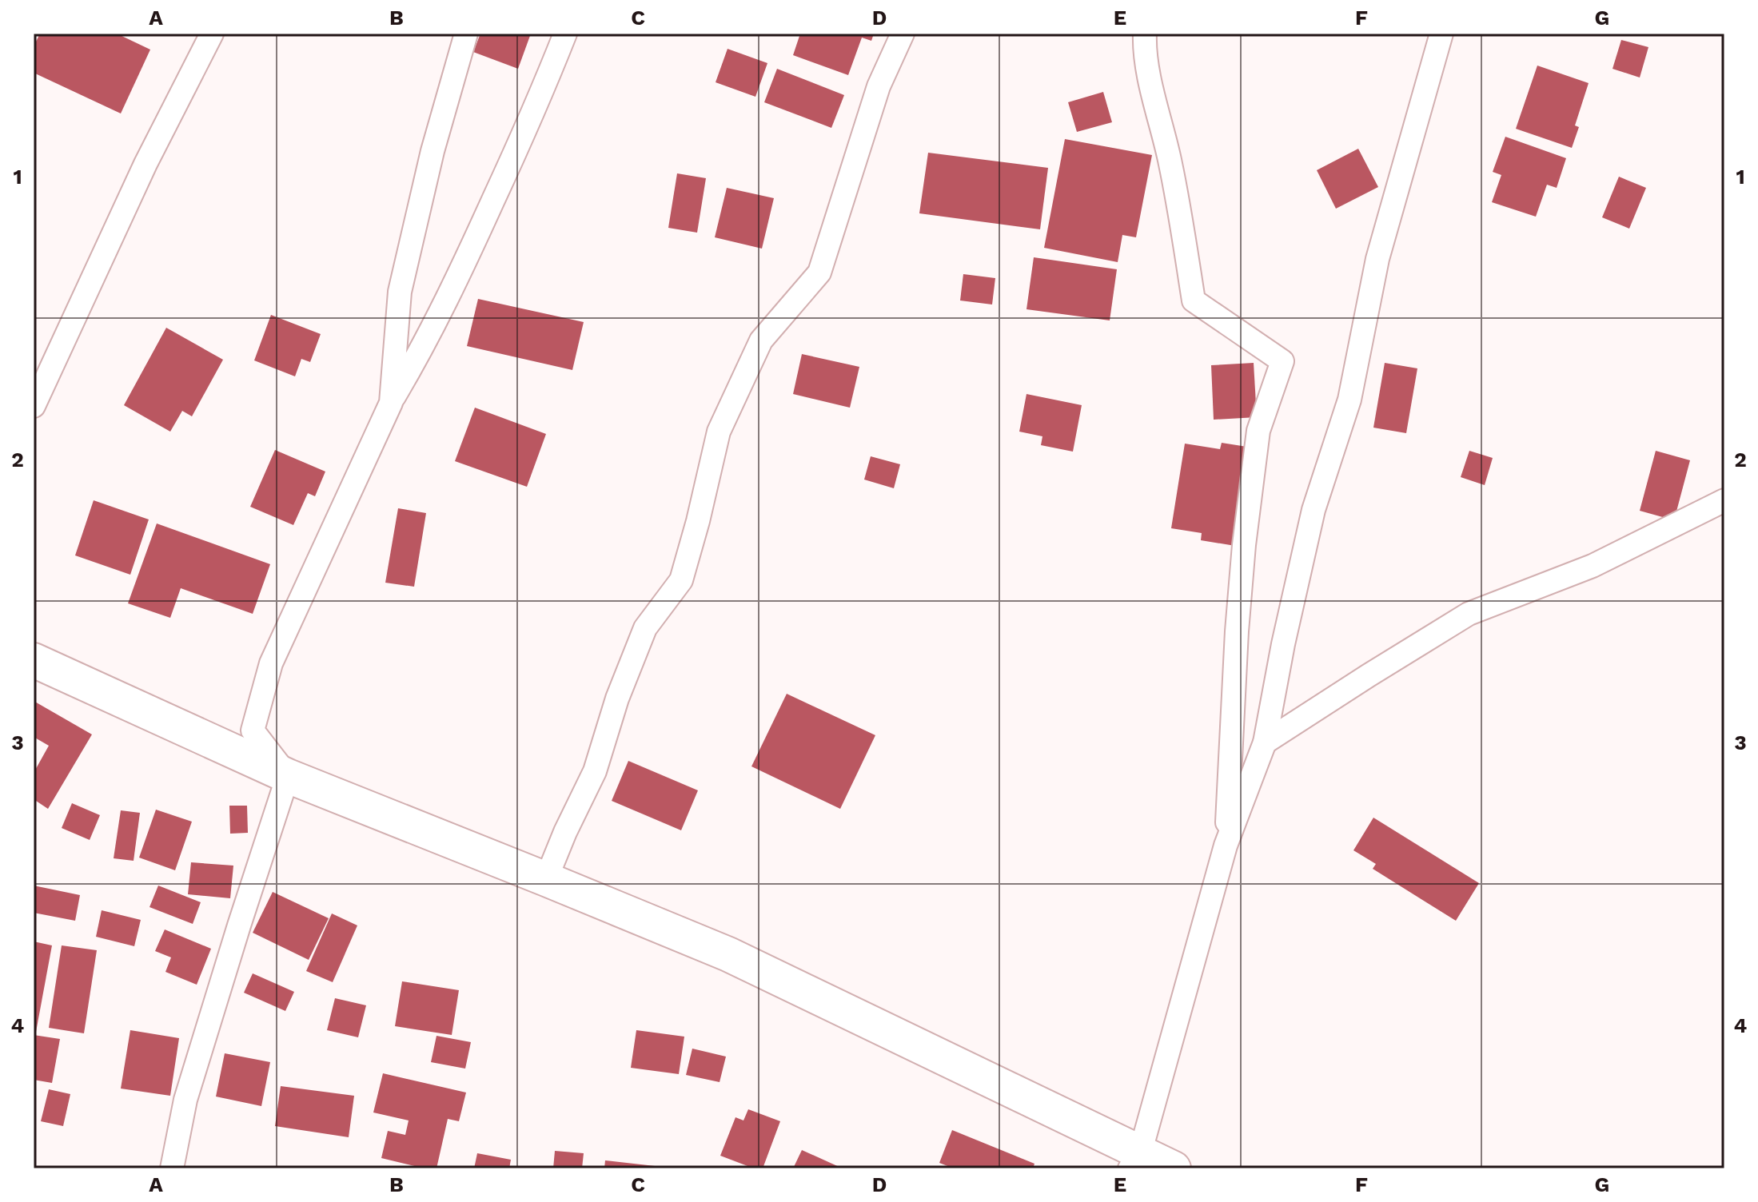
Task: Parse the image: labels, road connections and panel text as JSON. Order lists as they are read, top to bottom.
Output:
{
  "grid": {
    "columns": [
      "A",
      "B",
      "C",
      "D",
      "E",
      "F",
      "G"
    ],
    "rows": [
      "1",
      "2",
      "3",
      "4"
    ]
  }
}
